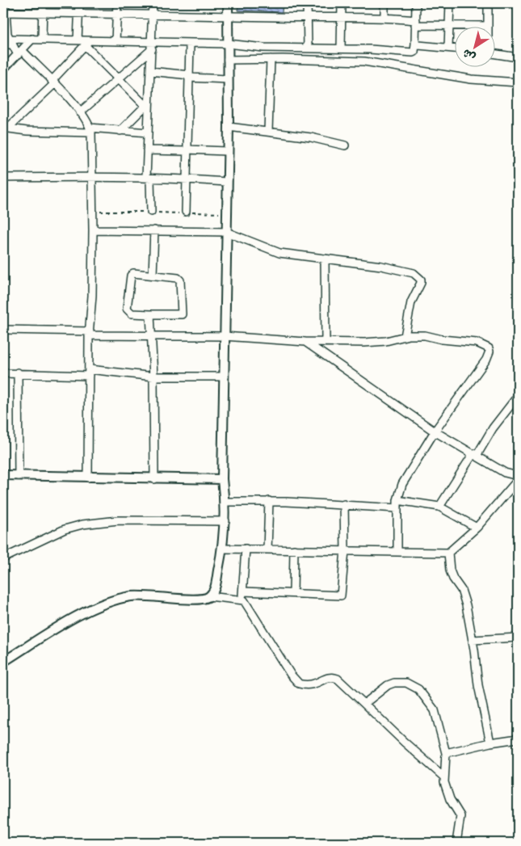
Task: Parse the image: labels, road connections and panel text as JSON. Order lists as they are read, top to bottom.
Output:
{
  "north": "bottom left"
}
